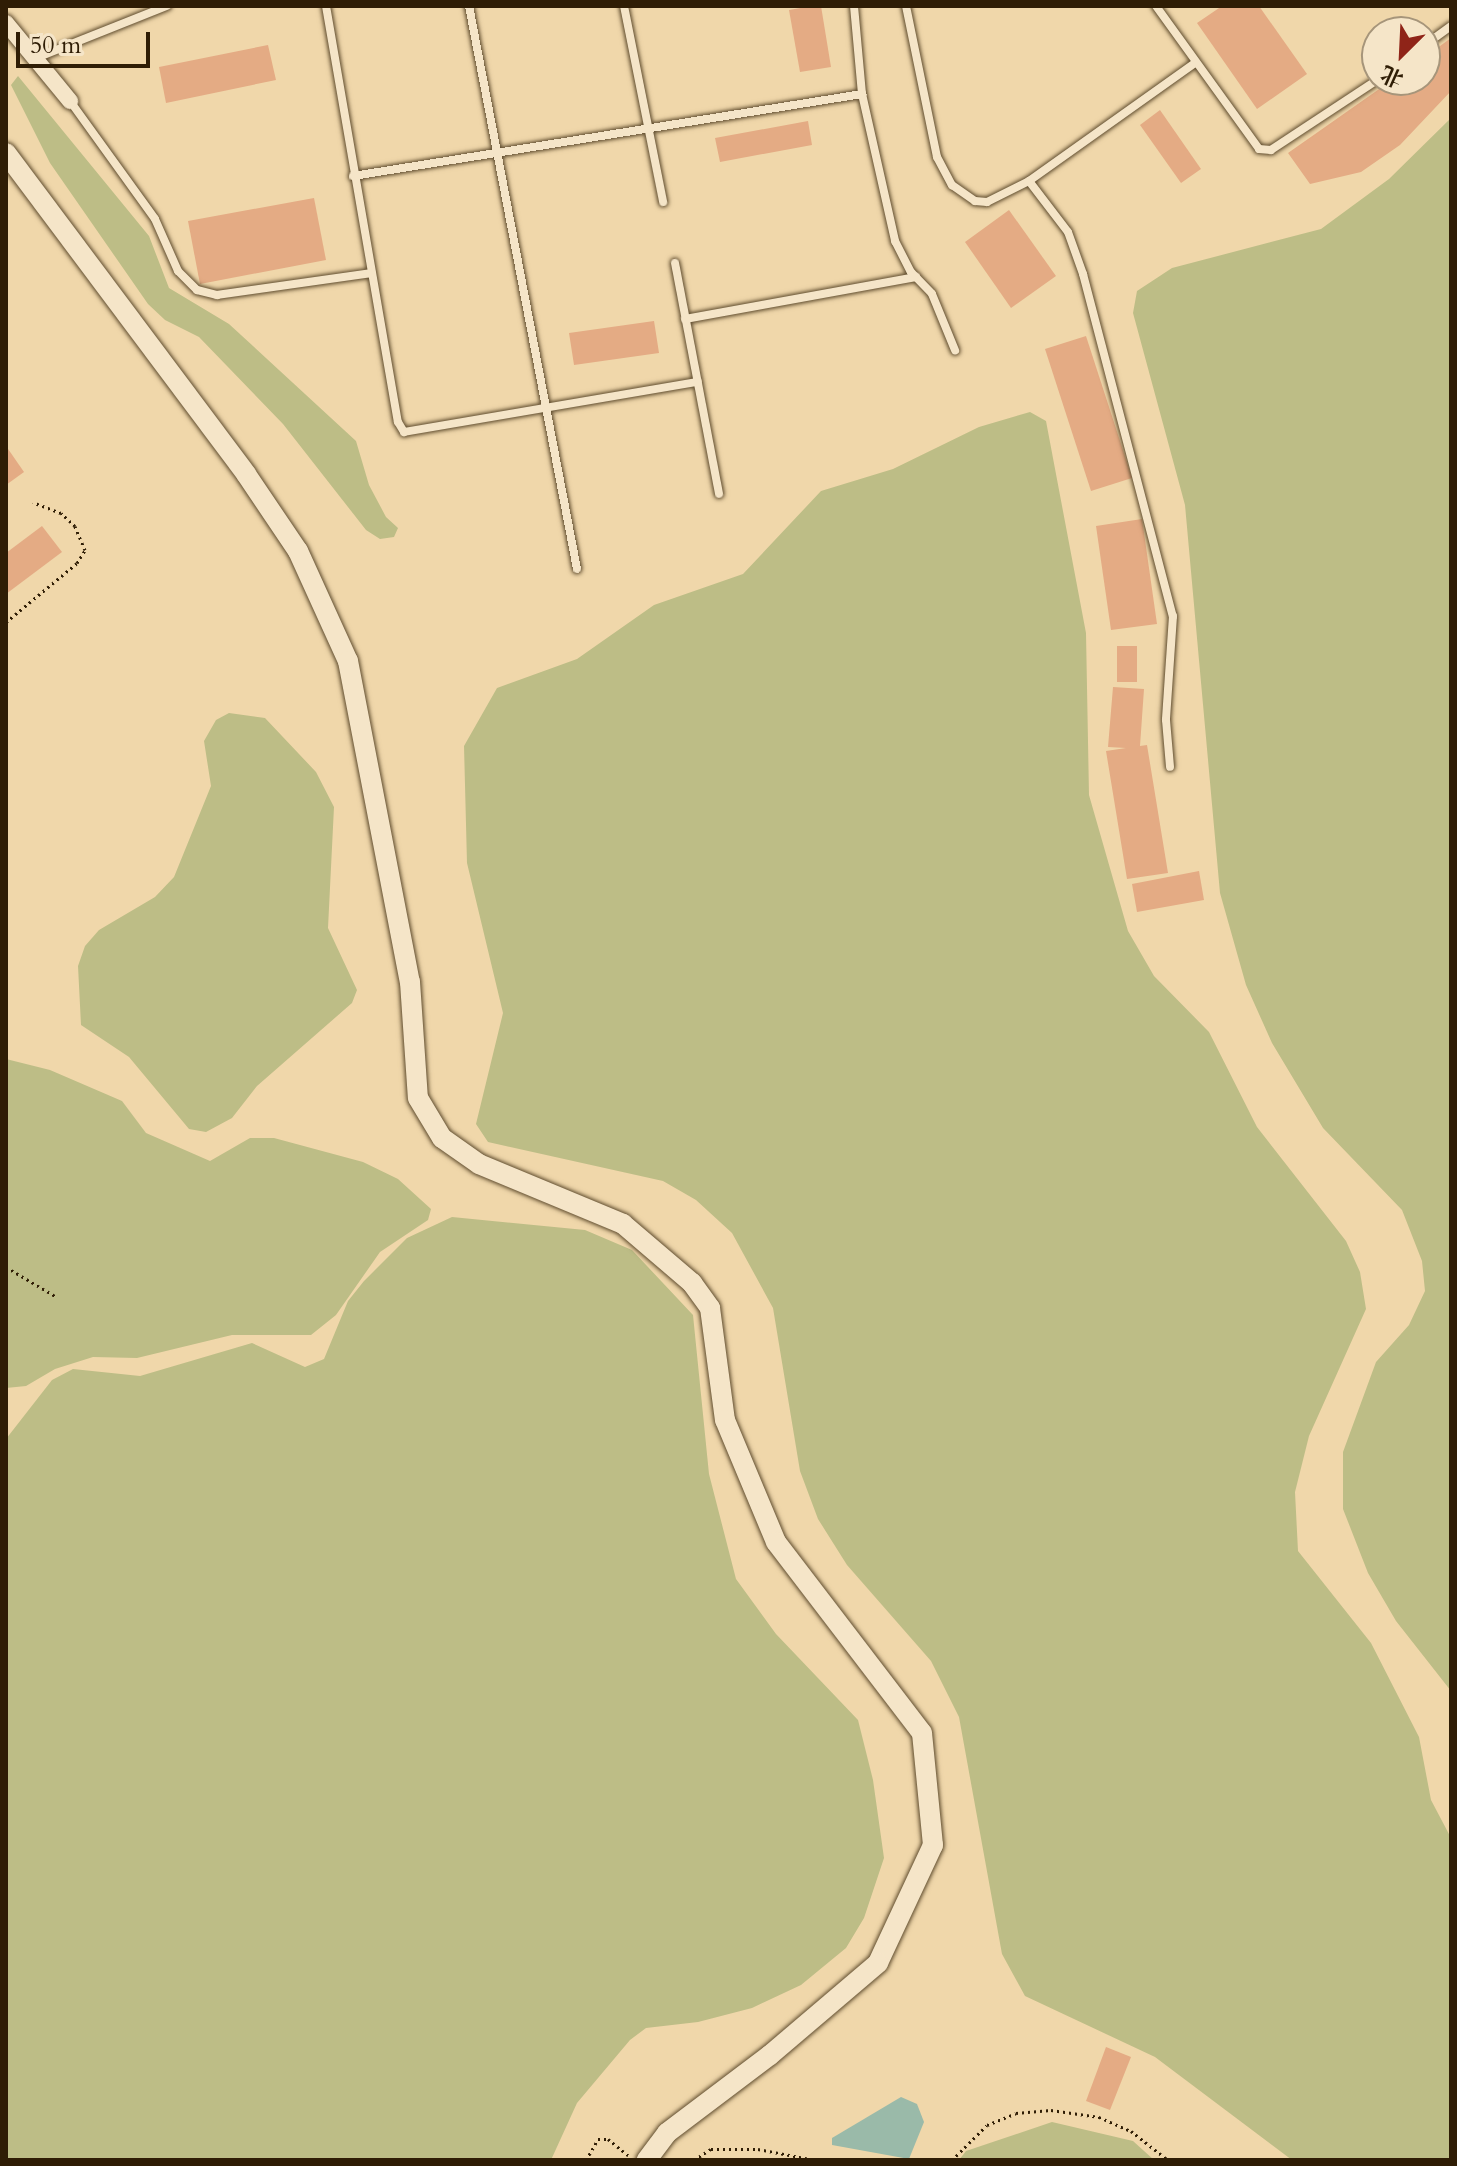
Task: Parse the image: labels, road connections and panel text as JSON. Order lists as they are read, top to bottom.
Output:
{
  "scale_bar": "50 m",
  "north": "bottom left"
}
